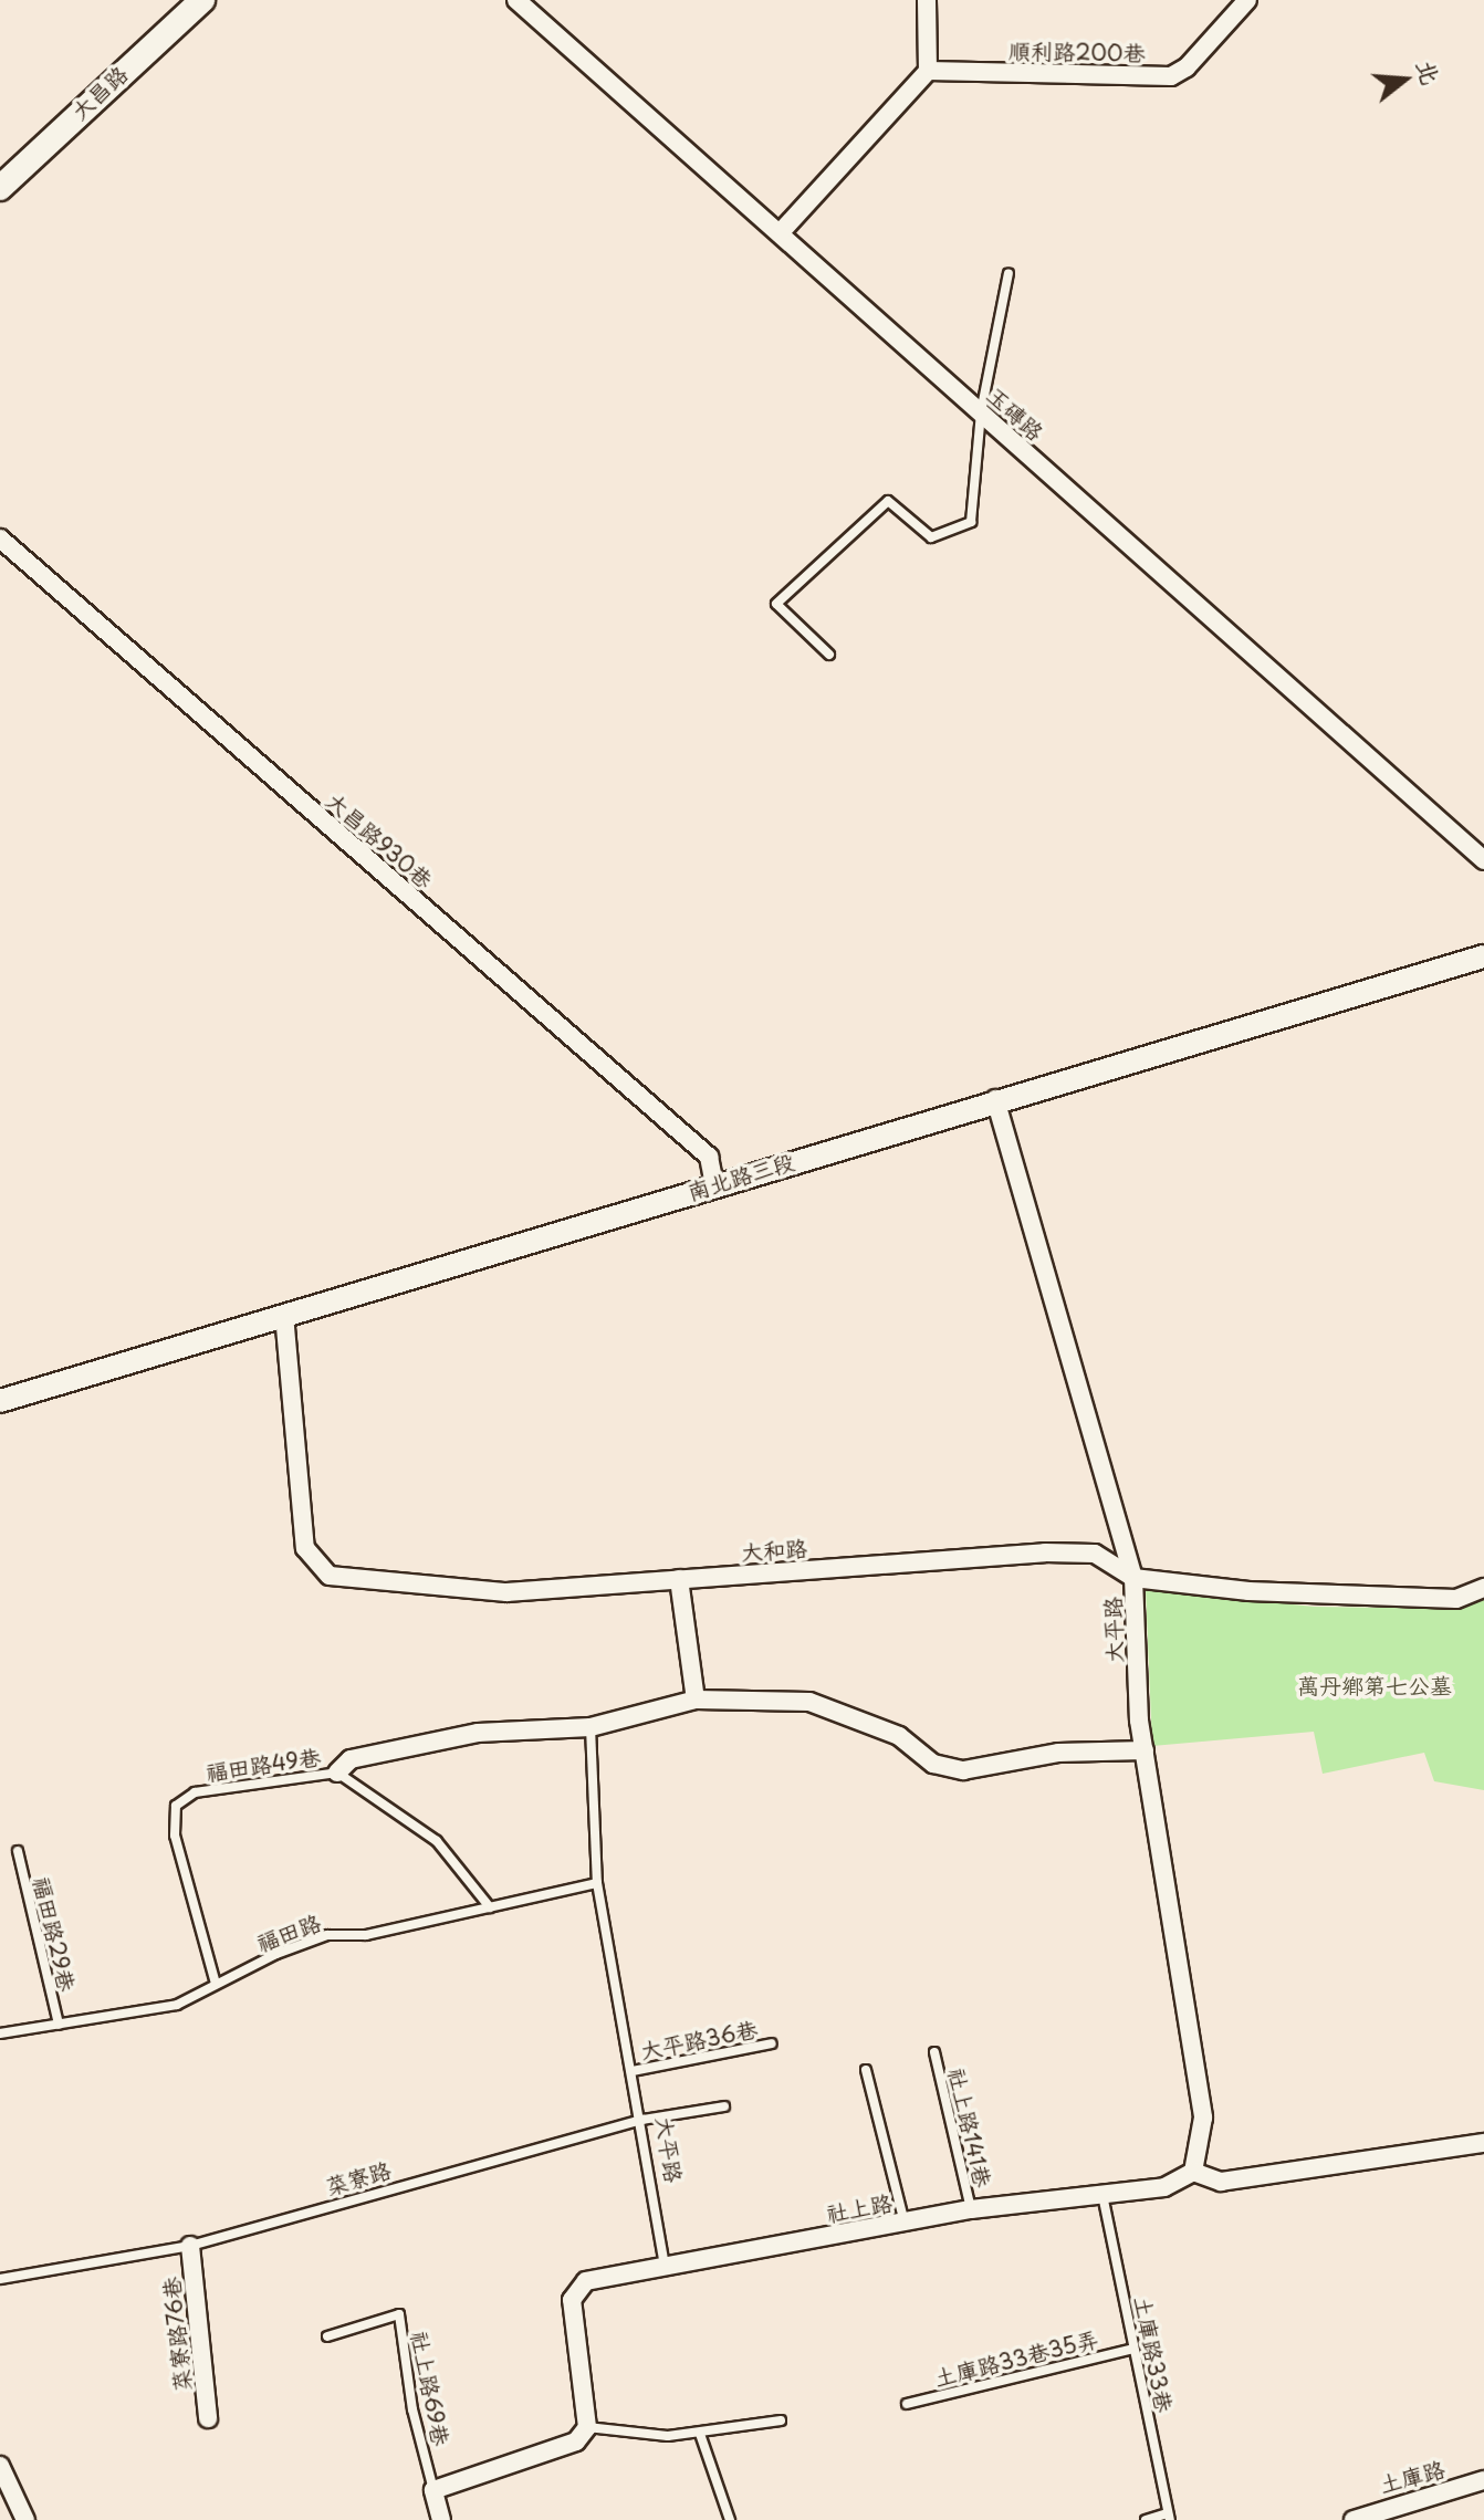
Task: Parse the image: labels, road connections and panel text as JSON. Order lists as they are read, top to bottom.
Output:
{
  "streets": {
    "main road": ["大昌路"],
    "street": [
      "順利路200巷",
      "玉磚路",
      "大昌路930巷",
      "南北路三段",
      "大和路",
      "大平路",
      "社上路",
      "菜寮路76巷",
      "土庫路"
    ],
    "lane": [
      "福田路49巷",
      "福田路",
      "福田路29巷",
      "大平路36巷",
      "社上路141巷",
      "菜寮路",
      "土庫路33巷",
      "土庫路33巷35弄",
      "社上路69巷"
    ]
  },
  "crossings": [
    ["大昌路930巷", "南北路三段"],
    ["南北路三段", "大和路"],
    ["南北路三段", "大平路"],
    ["大和路", "大平路"],
    ["大平路", "福田路"],
    ["大平路", "大平路36巷"],
    ["大平路", "菜寮路"],
    ["大平路", "社上路"],
    ["福田路49巷", "福田路"],
    ["福田路", "福田路29巷"],
    ["社上路141巷", "社上路"],
    ["菜寮路", "菜寮路76巷"],
    ["社上路", "土庫路33巷"],
    ["土庫路33巷", "土庫路33巷35弄"]
  ],
  "parks": ["萬丹鄉第七公墓"],
  "north": "right"
}
